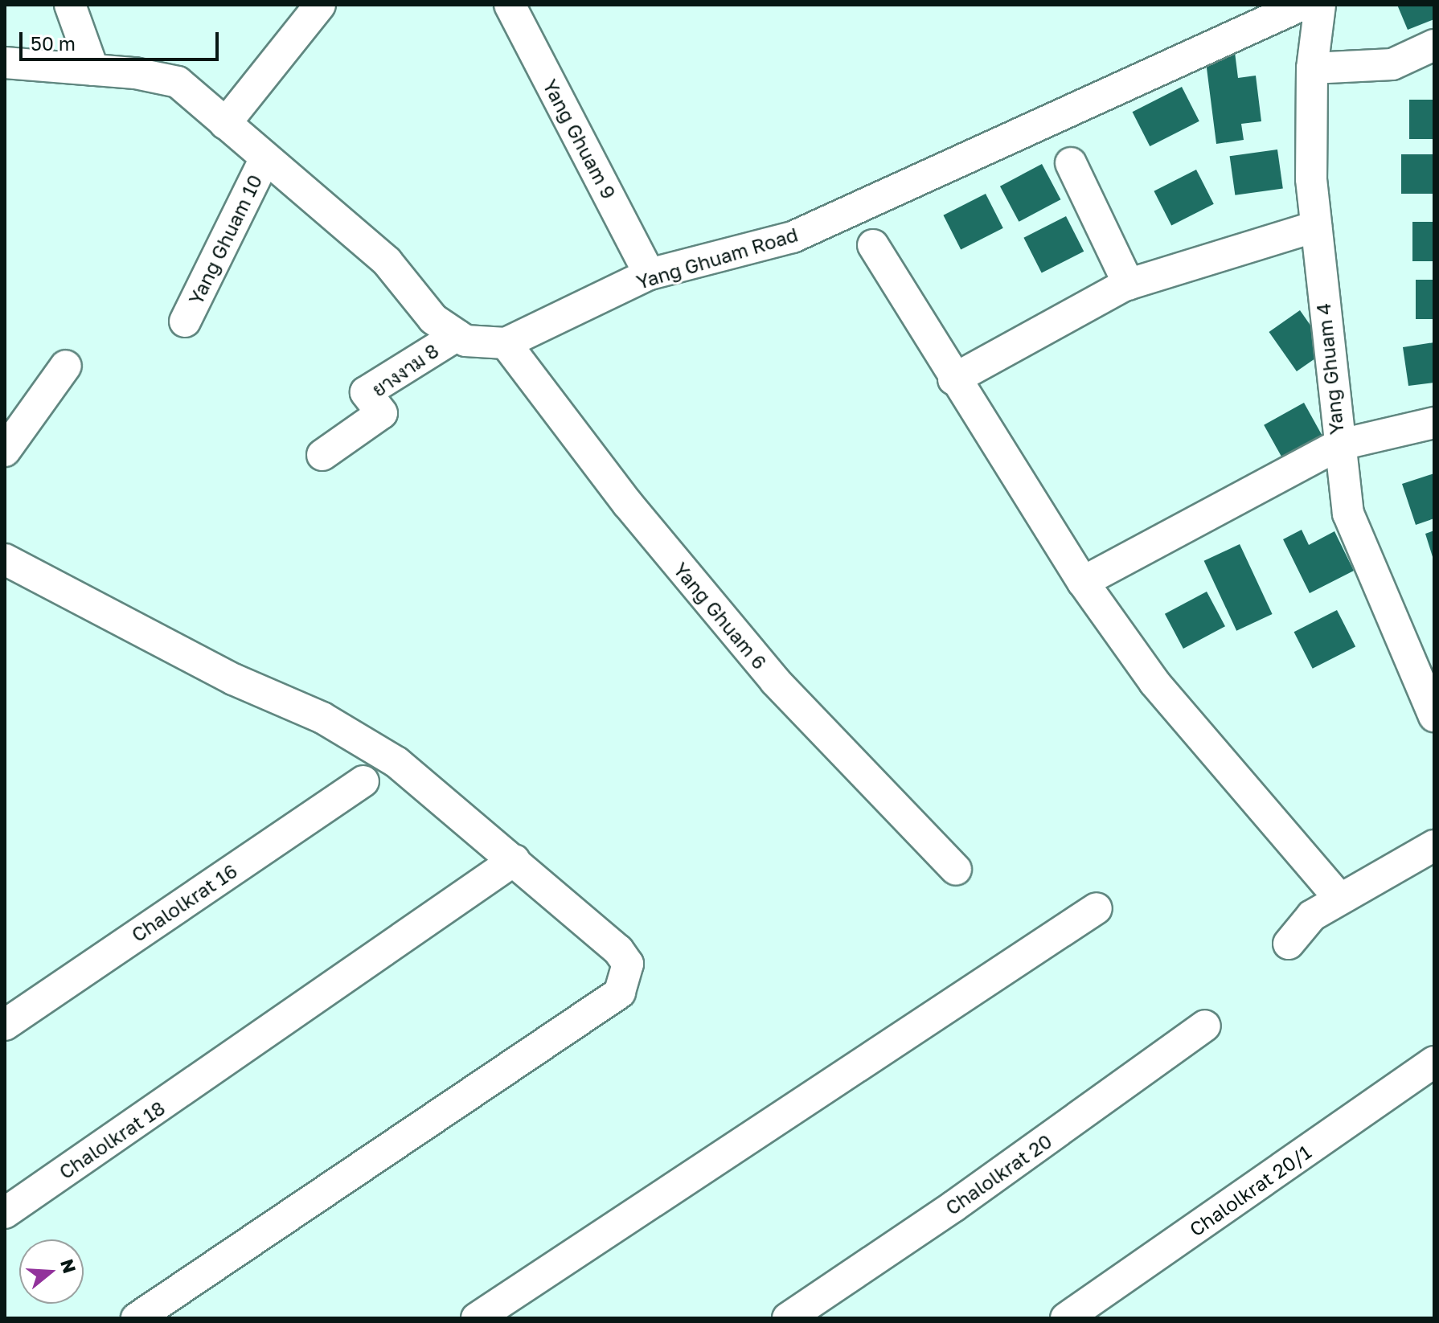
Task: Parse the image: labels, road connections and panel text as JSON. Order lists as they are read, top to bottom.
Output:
{
  "streets": {
    "street": [
      "Yang Ghuam 9",
      "Yang Ghuam 10",
      "Yang Ghuam Road",
      "Yang Ghuam 4",
      "ยางงาม 8",
      "Yang Ghuam 6",
      "Chalolkrat 16",
      "Chalolkrat 18",
      "Chalolkrat 20",
      "Chalolkrat 20/1"
    ]
  },
  "crossings": [
    ["Yang Ghuam 9", "Yang Ghuam Road"],
    ["Yang Ghuam 10", "Yang Ghuam Road"],
    ["Yang Ghuam Road", "ยางงาม 8"],
    ["Yang Ghuam Road", "Yang Ghuam 6"]
  ],
  "scale_bar": "50 m",
  "north": "right"
}
